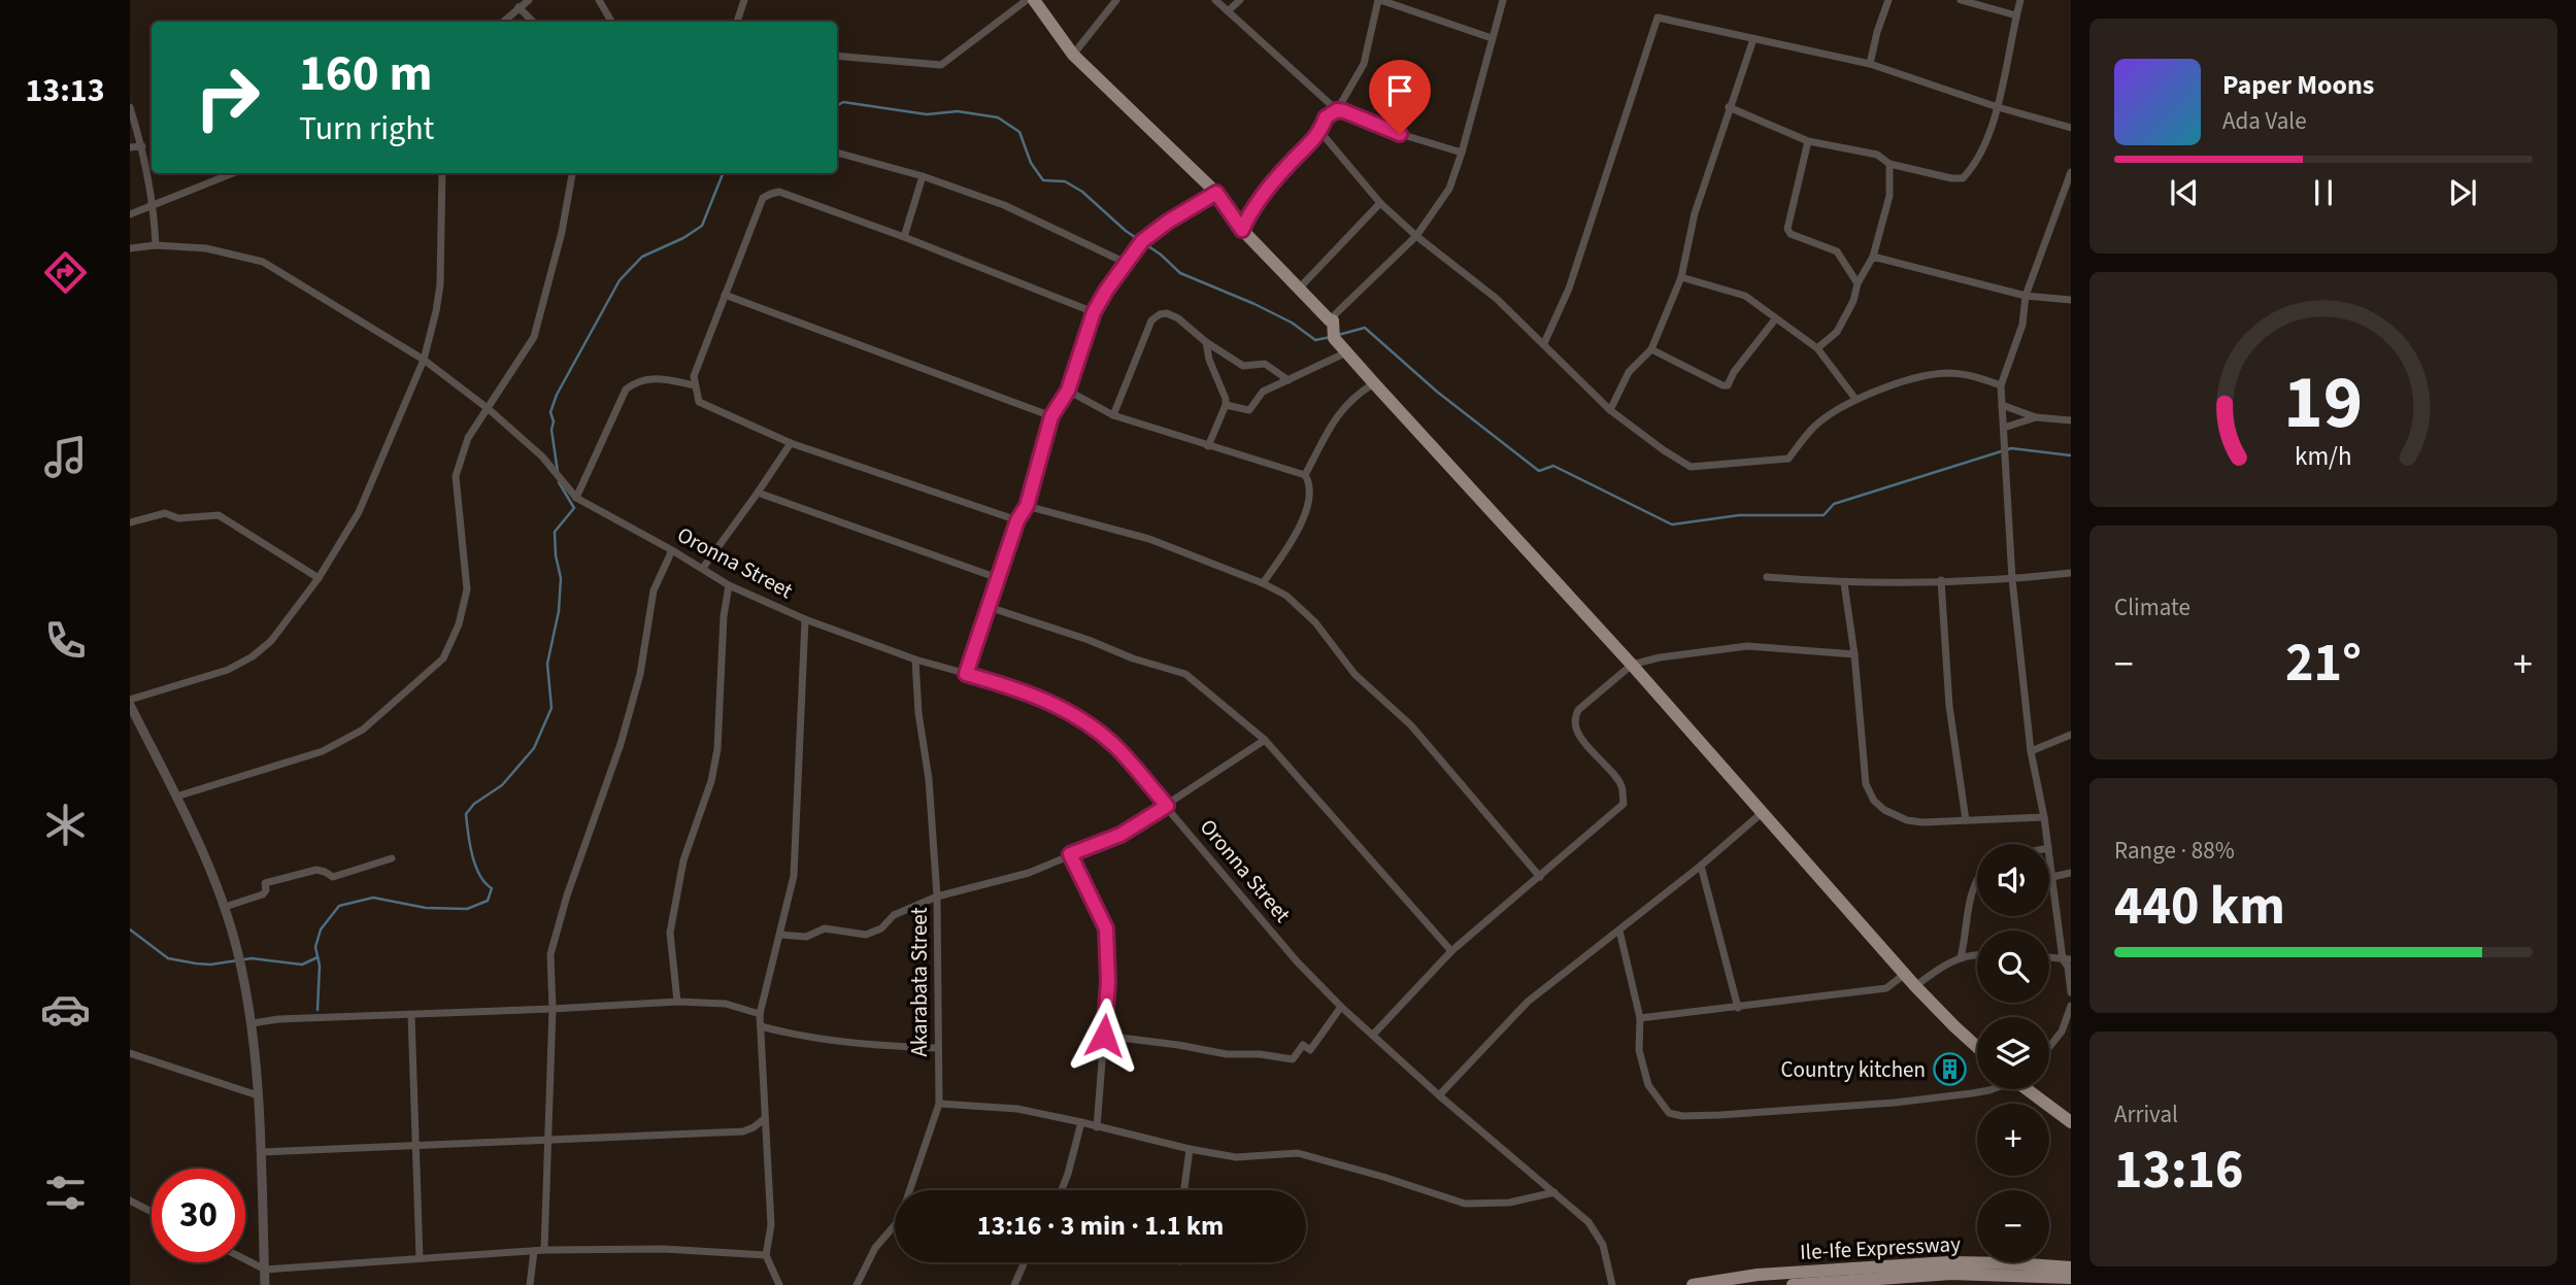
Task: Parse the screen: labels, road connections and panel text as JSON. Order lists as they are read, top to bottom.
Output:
{
  "streets": {
    "main road": ["Ile-Ife Expressway"],
    "street": ["Oronna Street", "Akarabata Street"]
  },
  "crossings": [
    ["Oronna Street", "Akarabata Street"]
  ],
  "places": {
    "building": ["Country kitchen"]
  },
  "page": {
    "tabs": "13:13",
    "turn": ["160 m", "Turn right"],
    "song": ["Paper Moons", "Ada Vale"],
    "tile": [
      "Climate",
      ["Range · 88%", "440 km"],
      ["Arrival", "13:16"]
    ],
    "heat": ["−", "21°", "+"],
    "map_buttons": ["+", "−"],
    "limit": "30",
    "trip": "13:16 · 3 min · 1.1 km",
    "gauge": ["19", "km/h"]
  }
}
